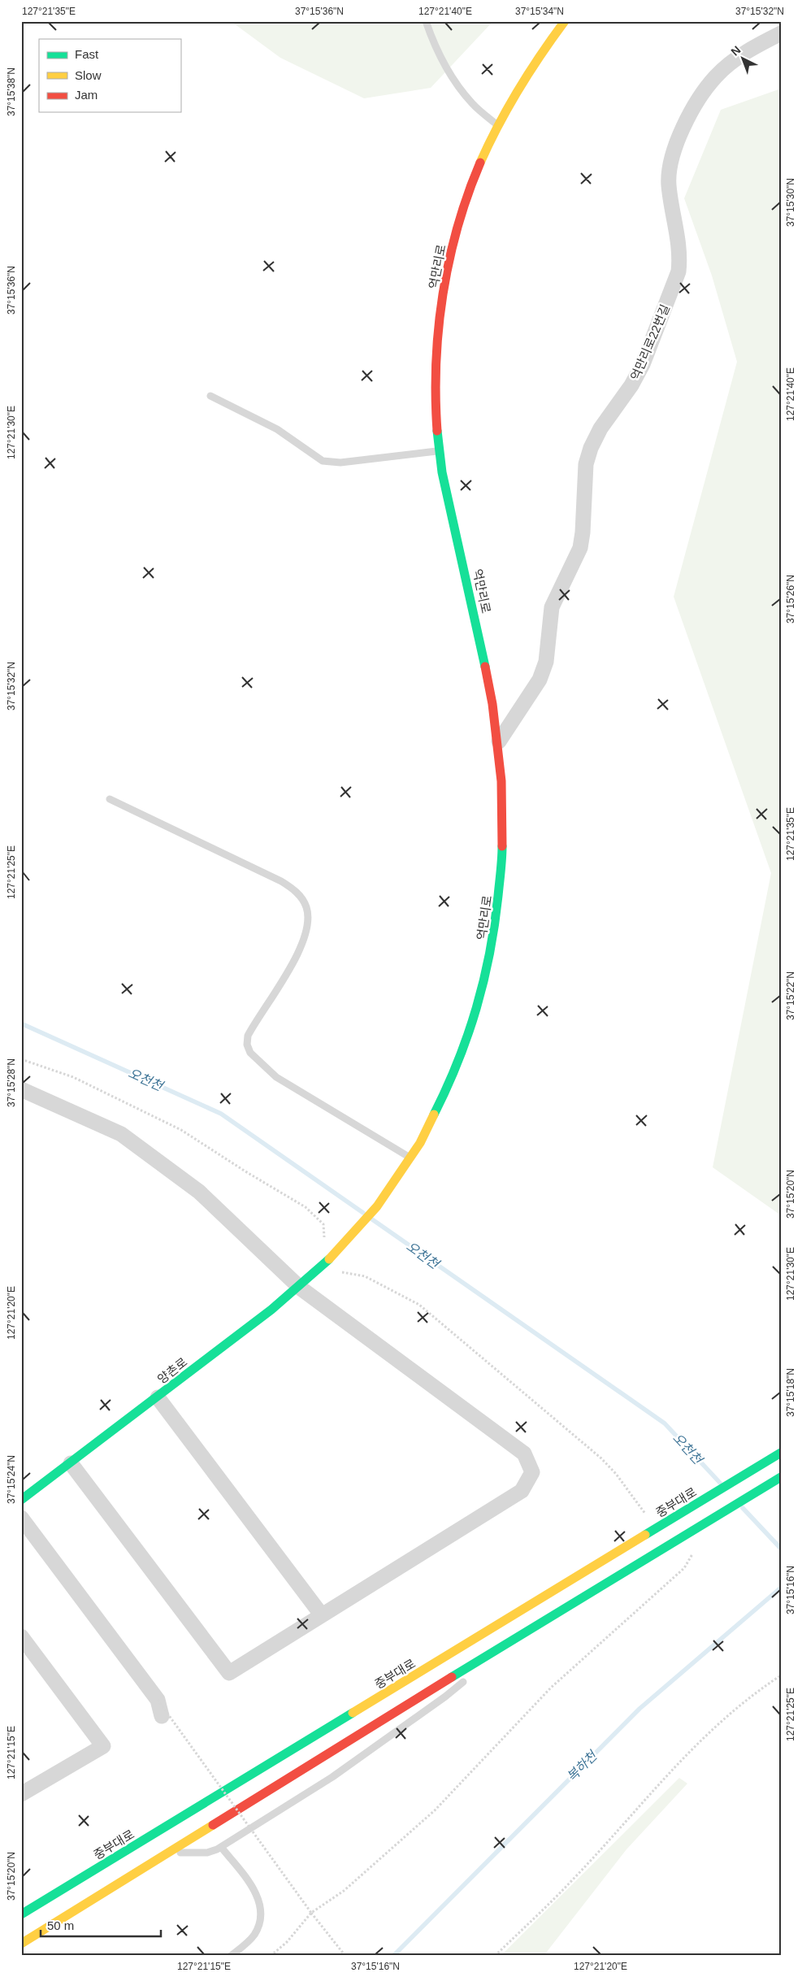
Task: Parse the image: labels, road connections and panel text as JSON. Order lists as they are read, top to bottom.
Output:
{
  "streets": {
    "main road": ["억만리로", "양촌로", "중부대로"],
    "street": ["억만리로22번길"]
  },
  "crossings": [
    ["억만리로", "억만리로22번길"],
    ["억만리로", "양촌로"]
  ],
  "water": ["오천천", "복하천"],
  "legend": ["Fast", "Slow", "Jam"],
  "scale_bar": "50 m",
  "north": "top left",
  "coordinates": [
    "127°21'35\"E",
    "37°15'36\"N",
    "127°21'40\"E",
    "37°15'34\"N",
    "37°15'32\"N",
    "37°15'38\"N",
    "37°15'30\"N",
    "127°21'30\"E",
    "37°15'26\"N",
    "127°21'25\"E",
    "37°15'22\"N",
    "37°15'28\"N",
    "37°15'20\"N",
    "127°21'20\"E",
    "37°15'18\"N",
    "37°15'24\"N",
    "37°15'16\"N",
    "127°21'15\"E"
  ]
}
